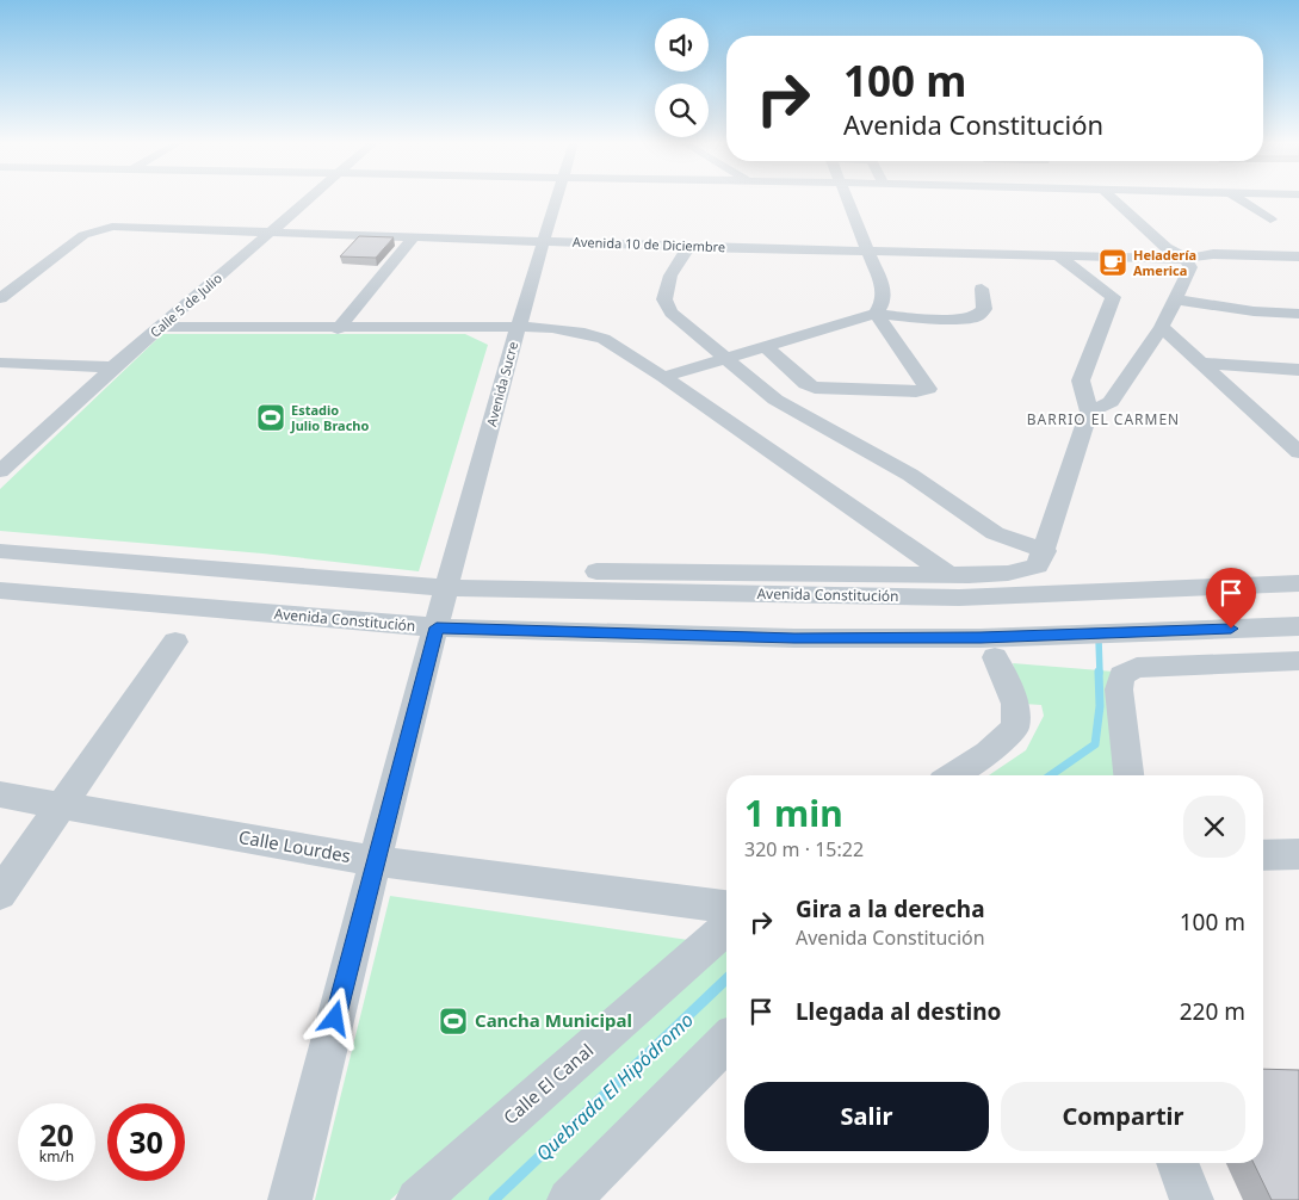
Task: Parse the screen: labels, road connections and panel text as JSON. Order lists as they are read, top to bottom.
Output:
{
  "streets": {
    "street": [
      "Avenida 10 de Diciembre",
      "Calle 5 de Julio",
      "Avenida Sucre",
      "Avenida Constitución",
      "Calle Lourdes",
      "Calle El Canal"
    ]
  },
  "crossings": [
    ["Avenida 10 de Diciembre", "Calle 5 de Julio"],
    ["Avenida 10 de Diciembre", "Avenida Sucre"],
    ["Avenida Sucre", "Avenida Constitución"],
    ["Avenida Sucre", "Calle Lourdes"]
  ],
  "districts": ["BARRIO EL CARMEN"],
  "water": ["Quebrada El Hipódromo"],
  "places": {
    "cafe": ["Heladería America"],
    "sports": ["Estadio Julio Bracho", "Cancha Municipal"]
  },
  "page": {
    "turn": ["100 m", "Avenida Constitución"],
    "heading": ["1 min", "320 m · 15:22"],
    "list": [
      {
        "name": "Gira a la derecha",
        "note": "Avenida Constitución",
        "value": "100 m"
      },
      {
        "name": "Llegada al destino",
        "value": "220 m"
      }
    ],
    "buttons": ["Salir", "Compartir"],
    "speed": "20 km/h",
    "limit": "30"
  }
}
